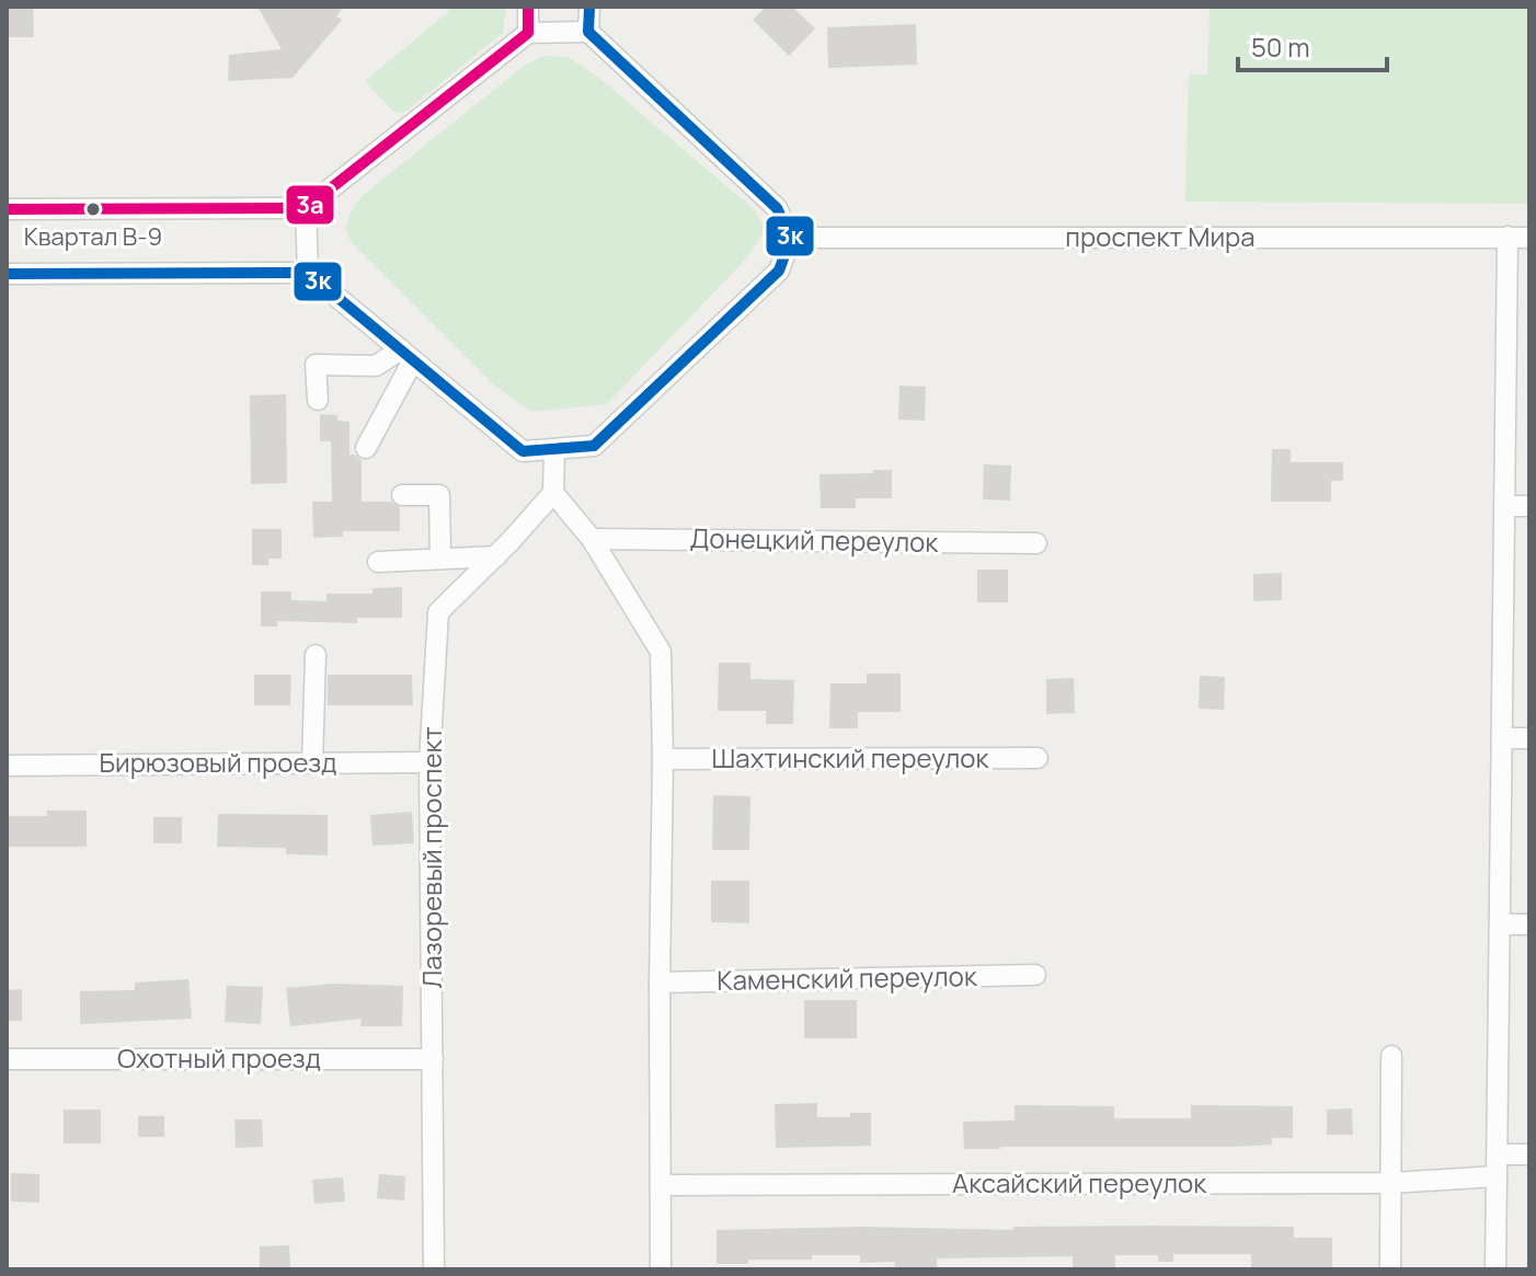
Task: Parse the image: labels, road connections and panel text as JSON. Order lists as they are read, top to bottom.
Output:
{
  "streets": {
    "street": [
      "проспект Мира",
      "Донецкий переулок",
      "Шахтинский переулок",
      "Бирюзовый проезд",
      "Лазоревый проспект",
      "Каменский переулок",
      "Охотный проезд",
      "Аксайский переулок"
    ]
  },
  "crossings": [
    ["Бирюзовый проезд", "Лазоревый проспект"],
    ["Лазоревый проспект", "Охотный проезд"]
  ],
  "places": ["Квартал В-9"],
  "lines": ["transit line 3к", "transit line 3а"],
  "scale_bar": "50 m"
}
